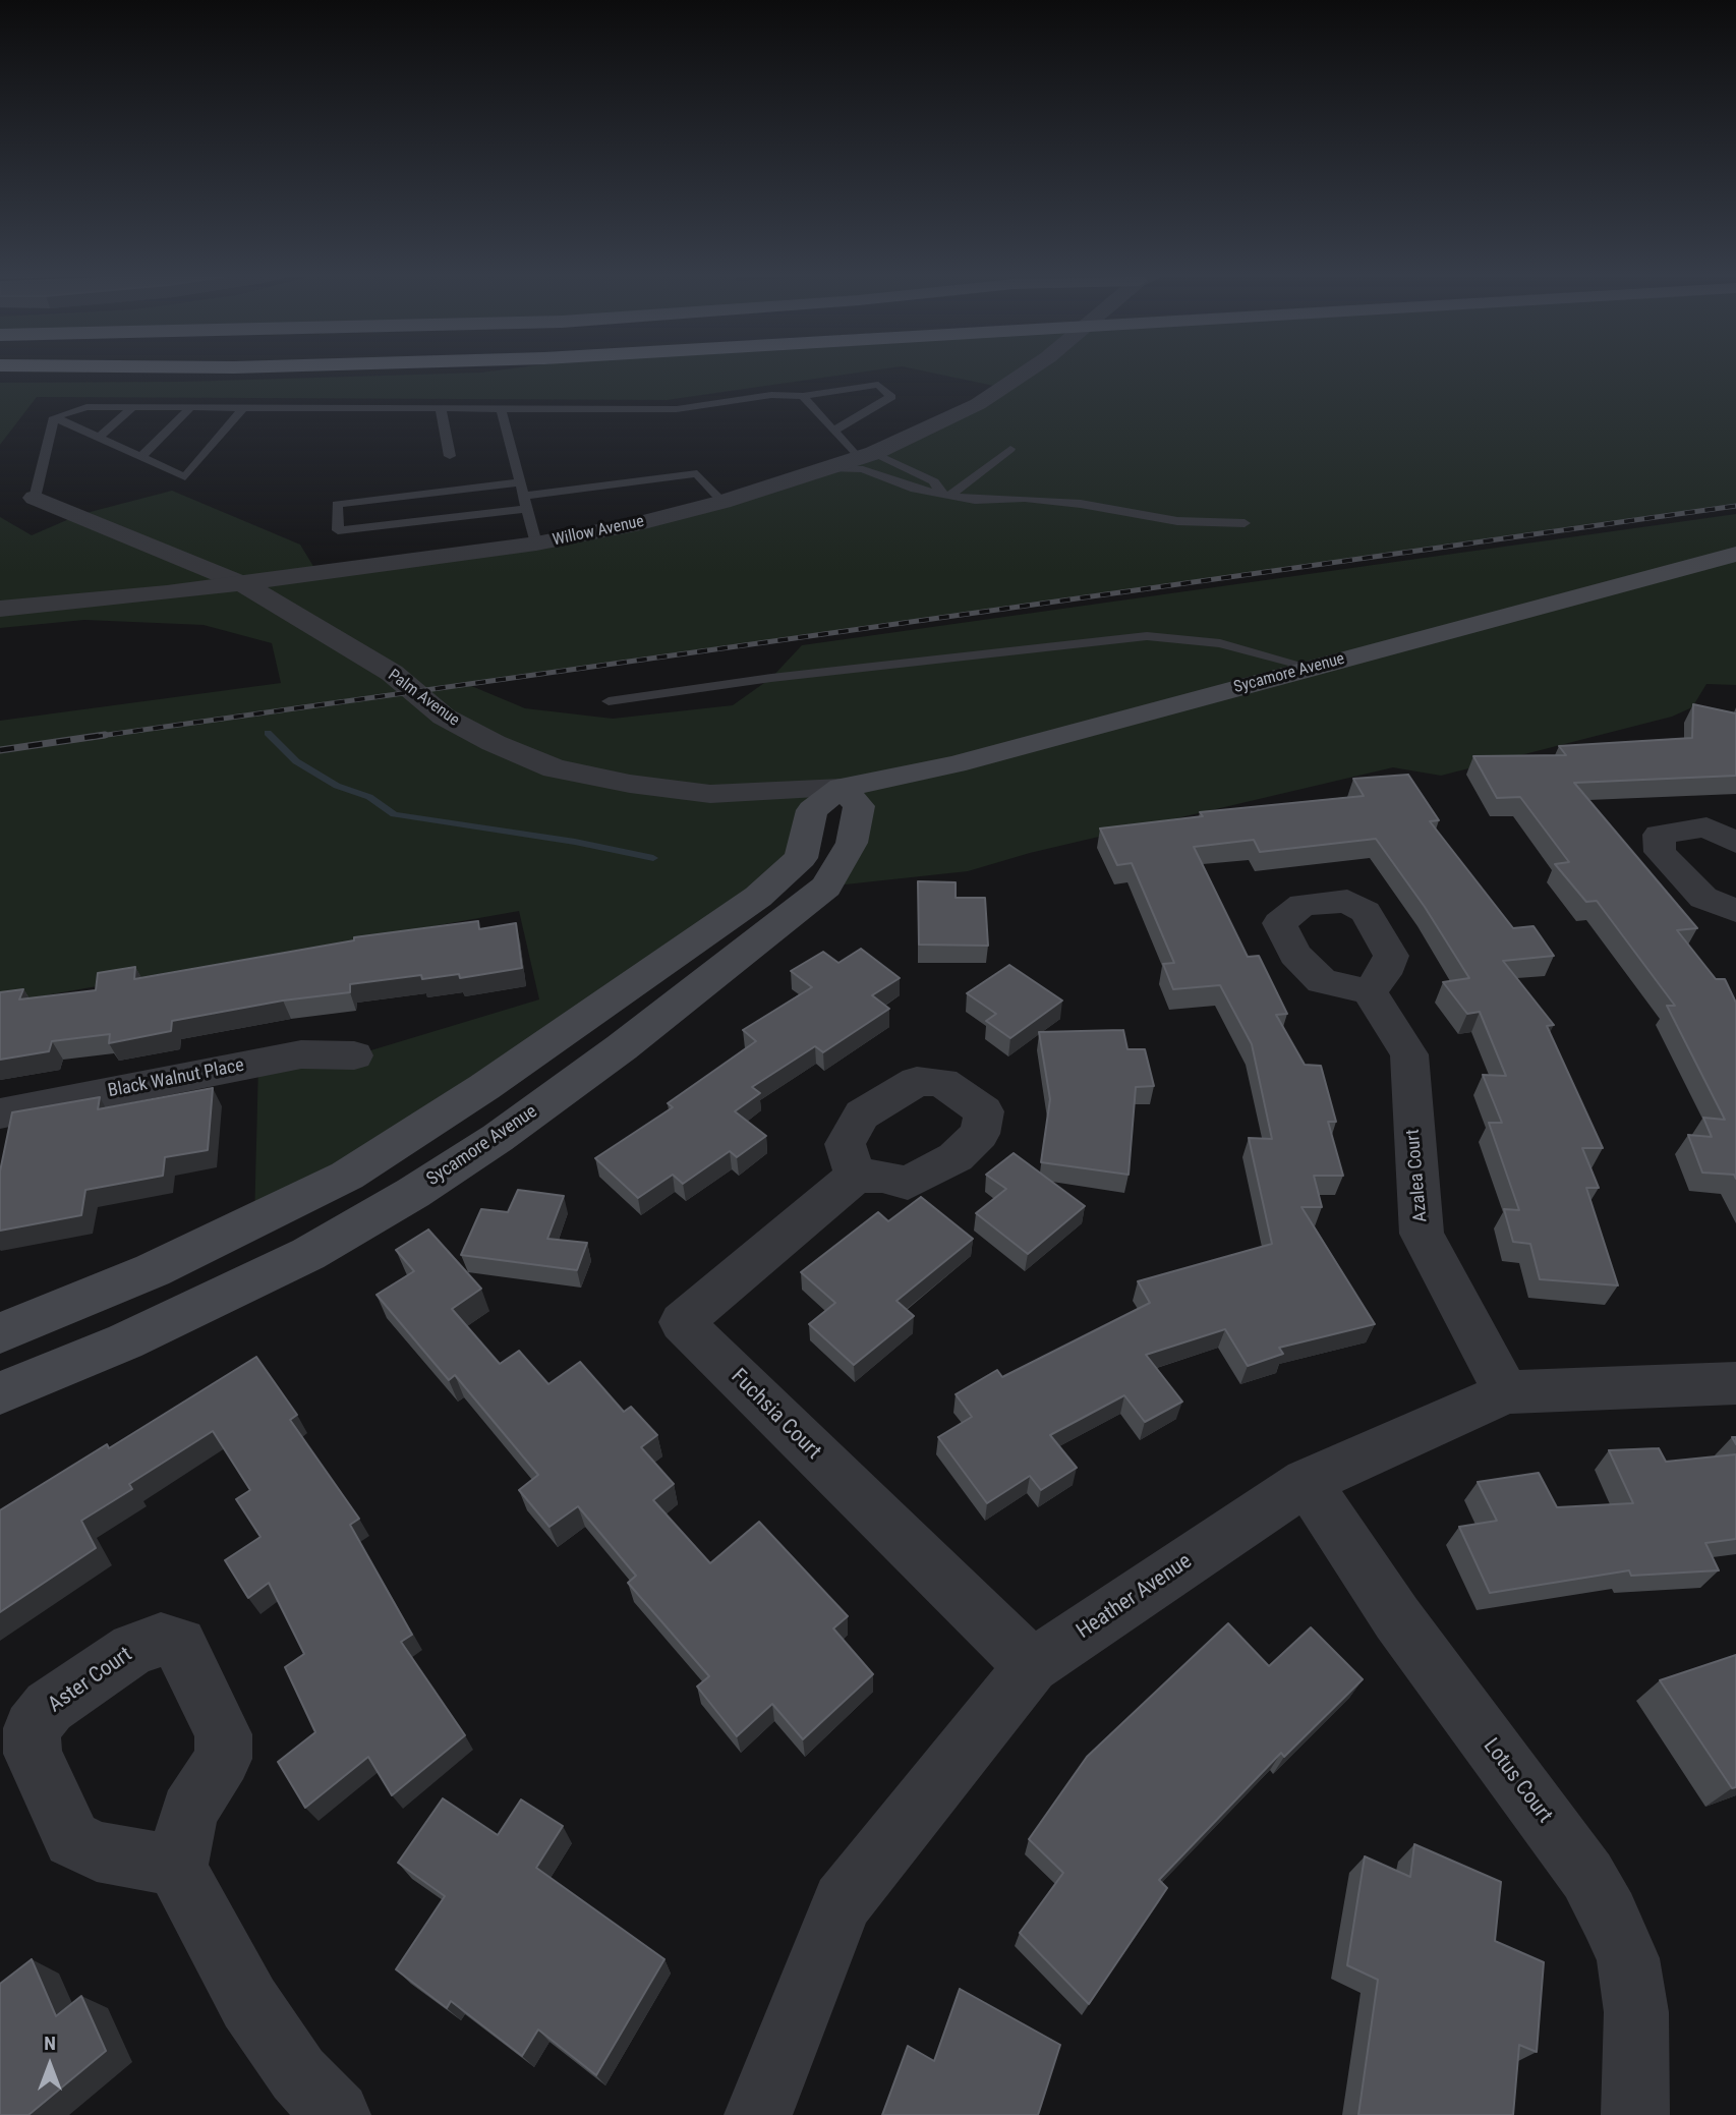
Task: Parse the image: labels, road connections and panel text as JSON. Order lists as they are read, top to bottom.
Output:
{
  "streets": {
    "main road": ["Sycamore Avenue"],
    "street": [
      "Willow Avenue",
      "Palm Avenue",
      "Black Walnut Place",
      "Azalea Court",
      "Fuchsia Court",
      "Heather Avenue",
      "Lotus Court"
    ]
  },
  "crossings": [
    ["Willow Avenue", "Palm Avenue"],
    ["Sycamore Avenue", "Palm Avenue"],
    ["Azalea Court", "Heather Avenue"],
    ["Fuchsia Court", "Heather Avenue"],
    ["Heather Avenue", "Lotus Court"]
  ],
  "north": "top"
}
